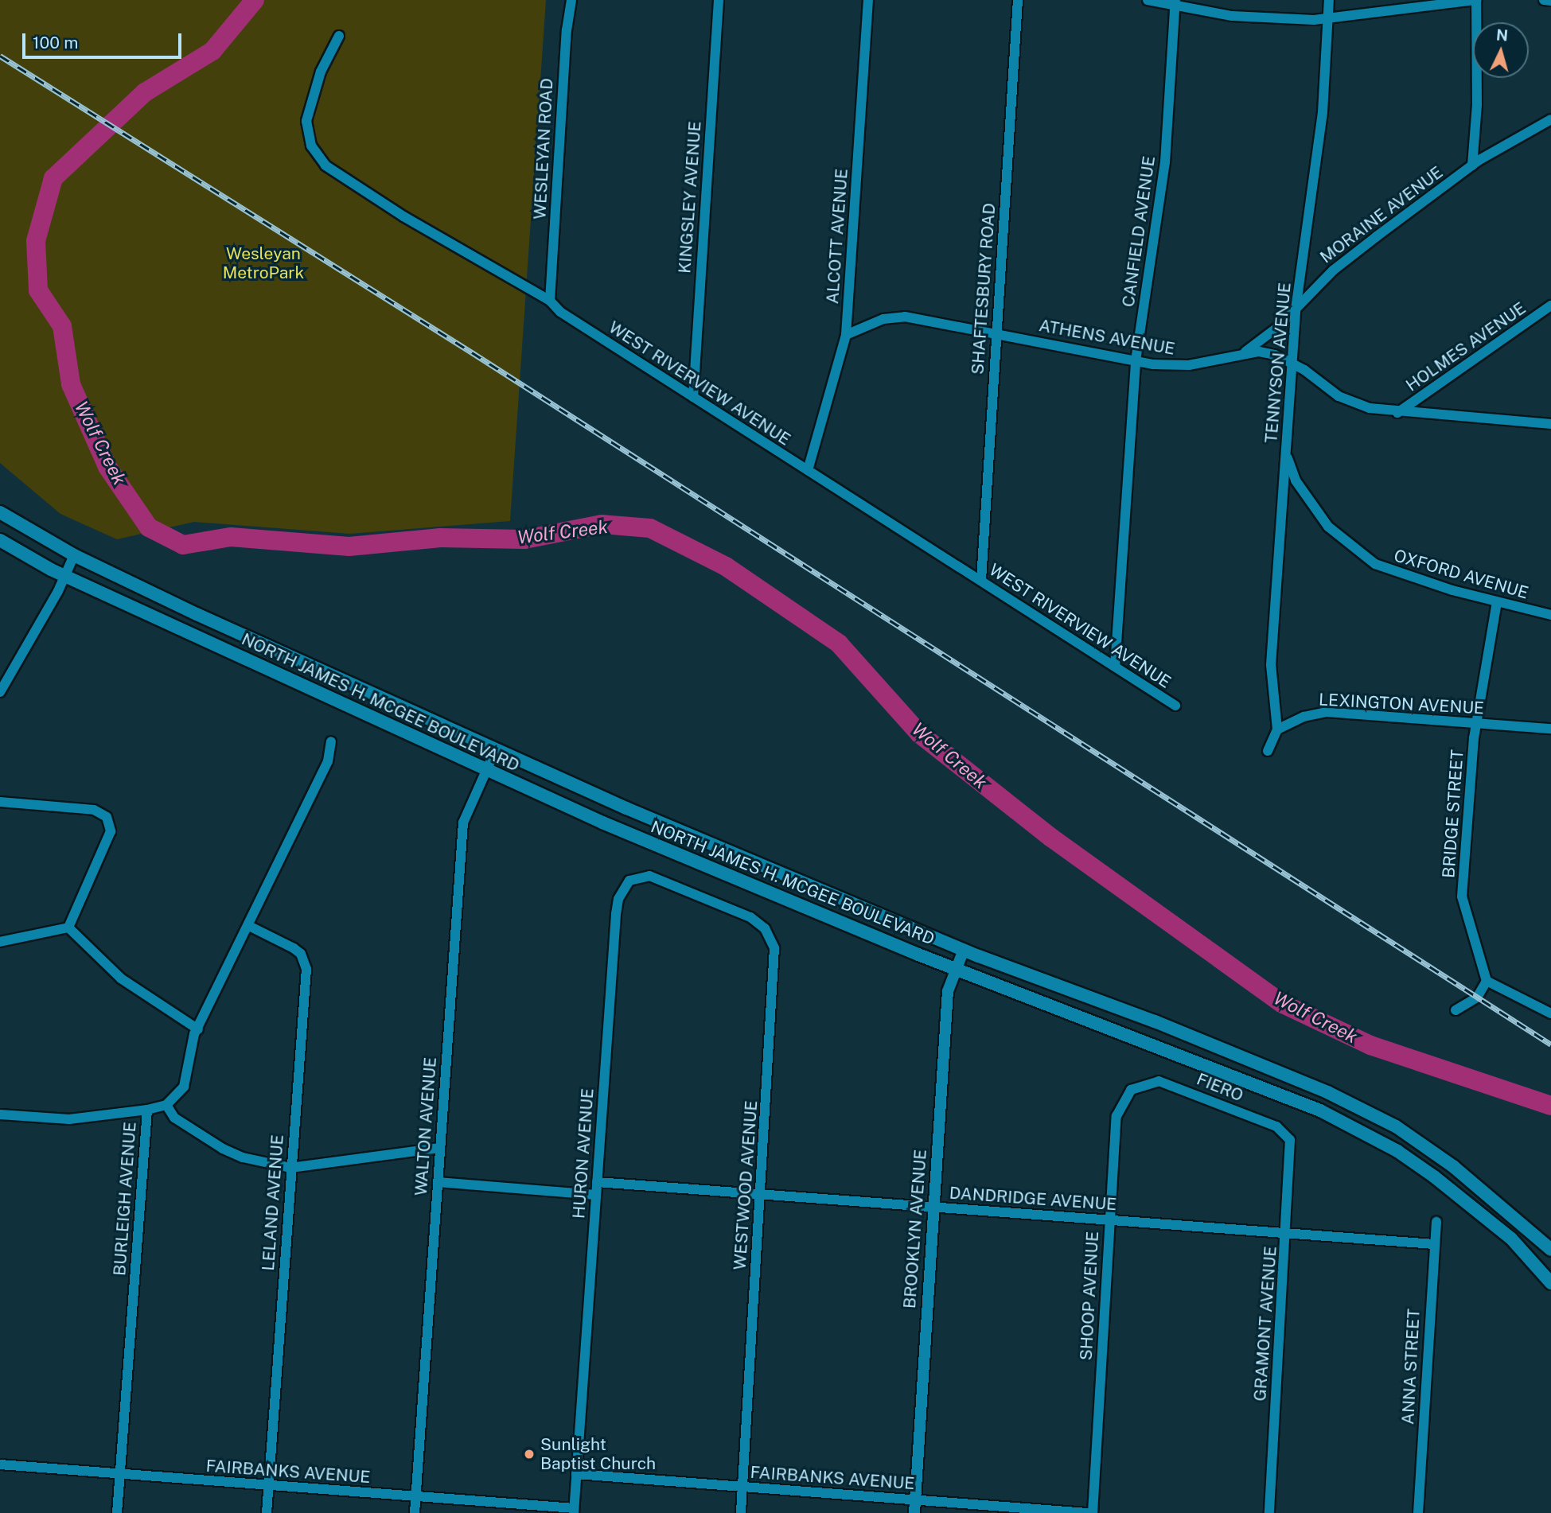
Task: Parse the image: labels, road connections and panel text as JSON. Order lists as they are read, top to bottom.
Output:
{
  "streets": {
    "main road": ["NORTH JAMES H. MCGEE BOULEVARD"],
    "street": [
      "WESLEYAN ROAD",
      "KINGSLEY AVENUE",
      "MORAINE AVENUE",
      "CANFIELD AVENUE",
      "ALCOTT AVENUE",
      "SHAFTESBURY ROAD",
      "ATHENS AVENUE",
      "HOLMES AVENUE",
      "TENNYSON AVENUE",
      "WEST RIVERVIEW AVENUE",
      "OXFORD AVENUE",
      "LEXINGTON AVENUE",
      "BRIDGE STREET",
      "FIERO",
      "WALTON AVENUE",
      "HURON AVENUE",
      "WESTWOOD AVENUE",
      "BURLEIGH AVENUE",
      "DANDRIDGE AVENUE",
      "LELAND AVENUE",
      "BROOKLYN AVENUE",
      "SHOOP AVENUE",
      "GRAMONT AVENUE",
      "ANNA STREET",
      "FAIRBANKS AVENUE"
    ]
  },
  "crossings": [
    ["WESLEYAN ROAD", "WEST RIVERVIEW AVENUE"],
    ["KINGSLEY AVENUE", "WEST RIVERVIEW AVENUE"],
    ["MORAINE AVENUE", "ATHENS AVENUE"],
    ["MORAINE AVENUE", "TENNYSON AVENUE"],
    ["CANFIELD AVENUE", "ATHENS AVENUE"],
    ["CANFIELD AVENUE", "WEST RIVERVIEW AVENUE"],
    ["ALCOTT AVENUE", "ATHENS AVENUE"],
    ["ALCOTT AVENUE", "WEST RIVERVIEW AVENUE"],
    ["SHAFTESBURY ROAD", "ATHENS AVENUE"],
    ["SHAFTESBURY ROAD", "WEST RIVERVIEW AVENUE"],
    ["ATHENS AVENUE", "HOLMES AVENUE"],
    ["ATHENS AVENUE", "TENNYSON AVENUE"],
    ["TENNYSON AVENUE", "OXFORD AVENUE"],
    ["TENNYSON AVENUE", "LEXINGTON AVENUE"],
    ["OXFORD AVENUE", "BRIDGE STREET"],
    ["NORTH JAMES H. MCGEE BOULEVARD", "WALTON AVENUE"],
    ["NORTH JAMES H. MCGEE BOULEVARD", "BROOKLYN AVENUE"],
    ["LEXINGTON AVENUE", "BRIDGE STREET"],
    ["FIERO", "SHOOP AVENUE"],
    ["FIERO", "GRAMONT AVENUE"],
    ["WALTON AVENUE", "FAIRBANKS AVENUE"],
    ["HURON AVENUE", "WESTWOOD AVENUE"],
    ["HURON AVENUE", "DANDRIDGE AVENUE"],
    ["HURON AVENUE", "FAIRBANKS AVENUE"],
    ["WESTWOOD AVENUE", "DANDRIDGE AVENUE"],
    ["WESTWOOD AVENUE", "FAIRBANKS AVENUE"],
    ["BURLEIGH AVENUE", "FAIRBANKS AVENUE"],
    ["DANDRIDGE AVENUE", "BROOKLYN AVENUE"],
    ["DANDRIDGE AVENUE", "SHOOP AVENUE"],
    ["DANDRIDGE AVENUE", "GRAMONT AVENUE"],
    ["DANDRIDGE AVENUE", "ANNA STREET"],
    ["LELAND AVENUE", "FAIRBANKS AVENUE"],
    ["BROOKLYN AVENUE", "FAIRBANKS AVENUE"]
  ],
  "water": ["Wolf Creek"],
  "parks": ["Wesleyan MetroPark"],
  "places": ["Sunlight Baptist Church"],
  "scale_bar": "100 m",
  "north": "top"
}
